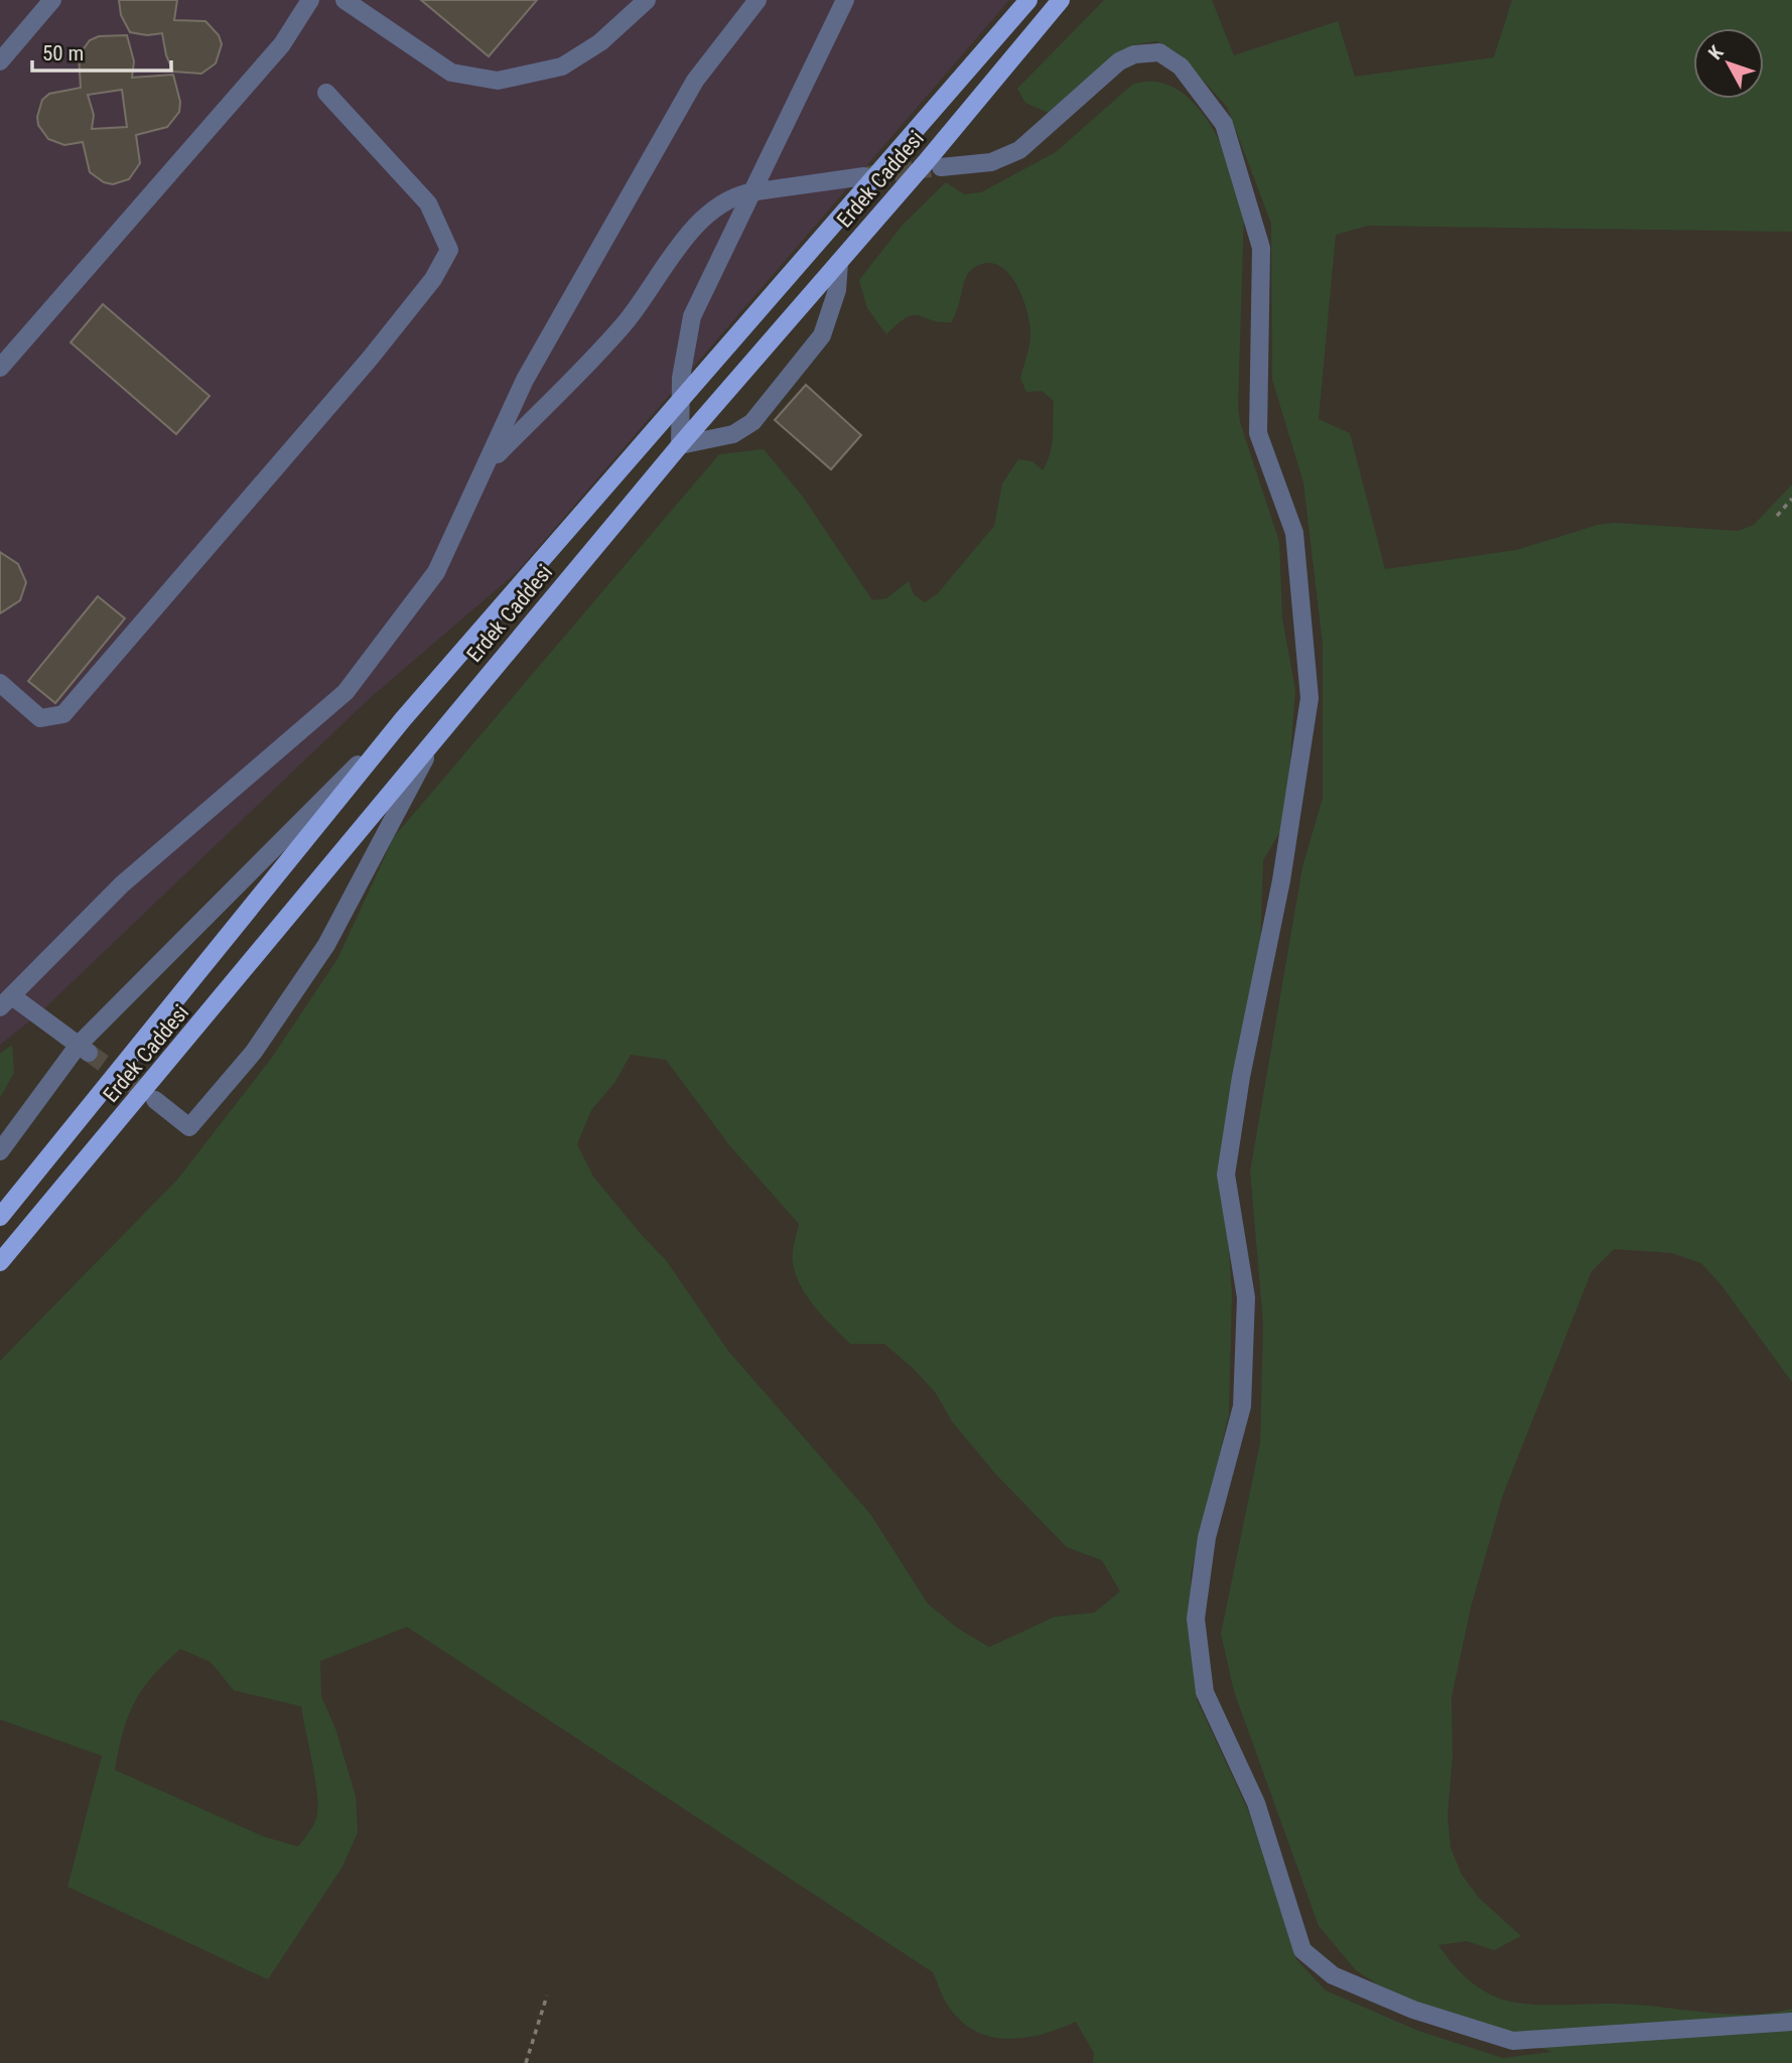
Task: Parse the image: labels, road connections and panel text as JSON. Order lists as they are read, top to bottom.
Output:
{
  "streets": {
    "main road": ["Erdek Caddesi"]
  },
  "scale_bar": "50 m",
  "north": "top left"
}
